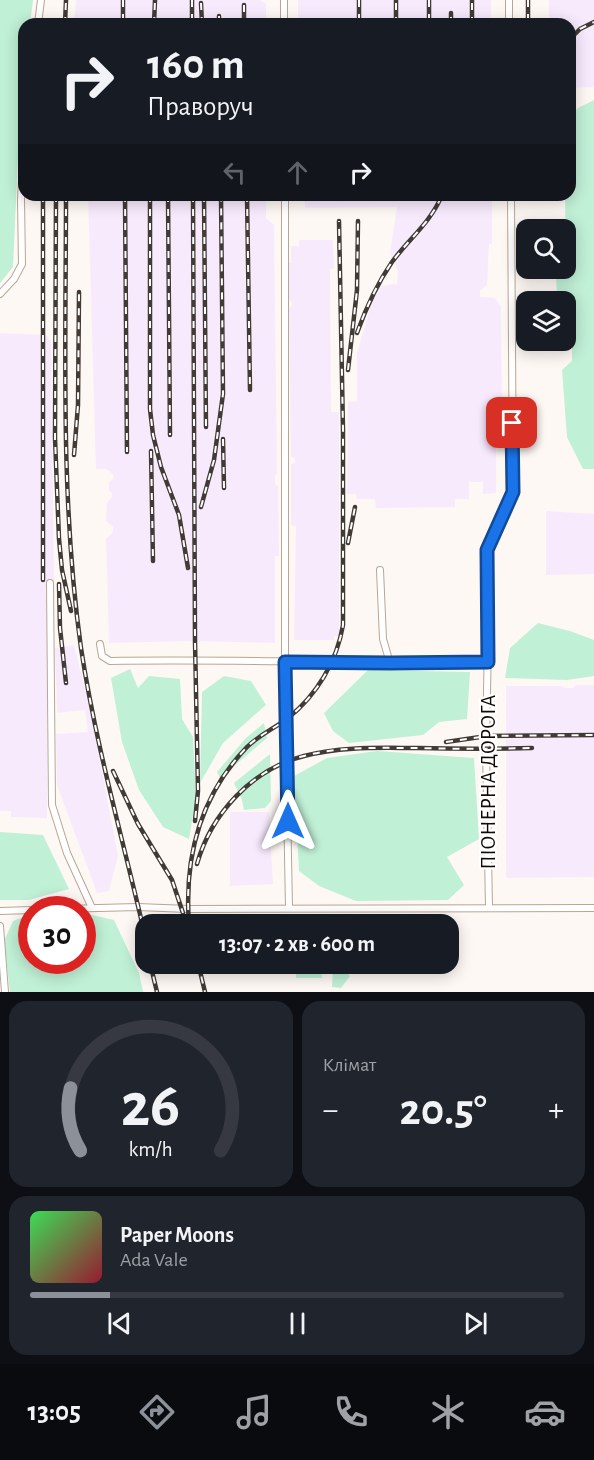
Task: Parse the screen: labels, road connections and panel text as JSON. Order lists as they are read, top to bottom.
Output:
{
  "streets": {
    "street": ["ПІОНЕРНА ДОРОГА"]
  },
  "page": {
    "turn": ["160 m", "Праворуч"],
    "limit": "30",
    "trip": "13:07 · 2 хв · 600 m",
    "tile": "Клімат",
    "heat": ["−", "20.5°", "+"],
    "song": ["Paper Moons", "Ada Vale"],
    "tabs": "13:05",
    "gauge": ["26", "km/h"]
  }
}
